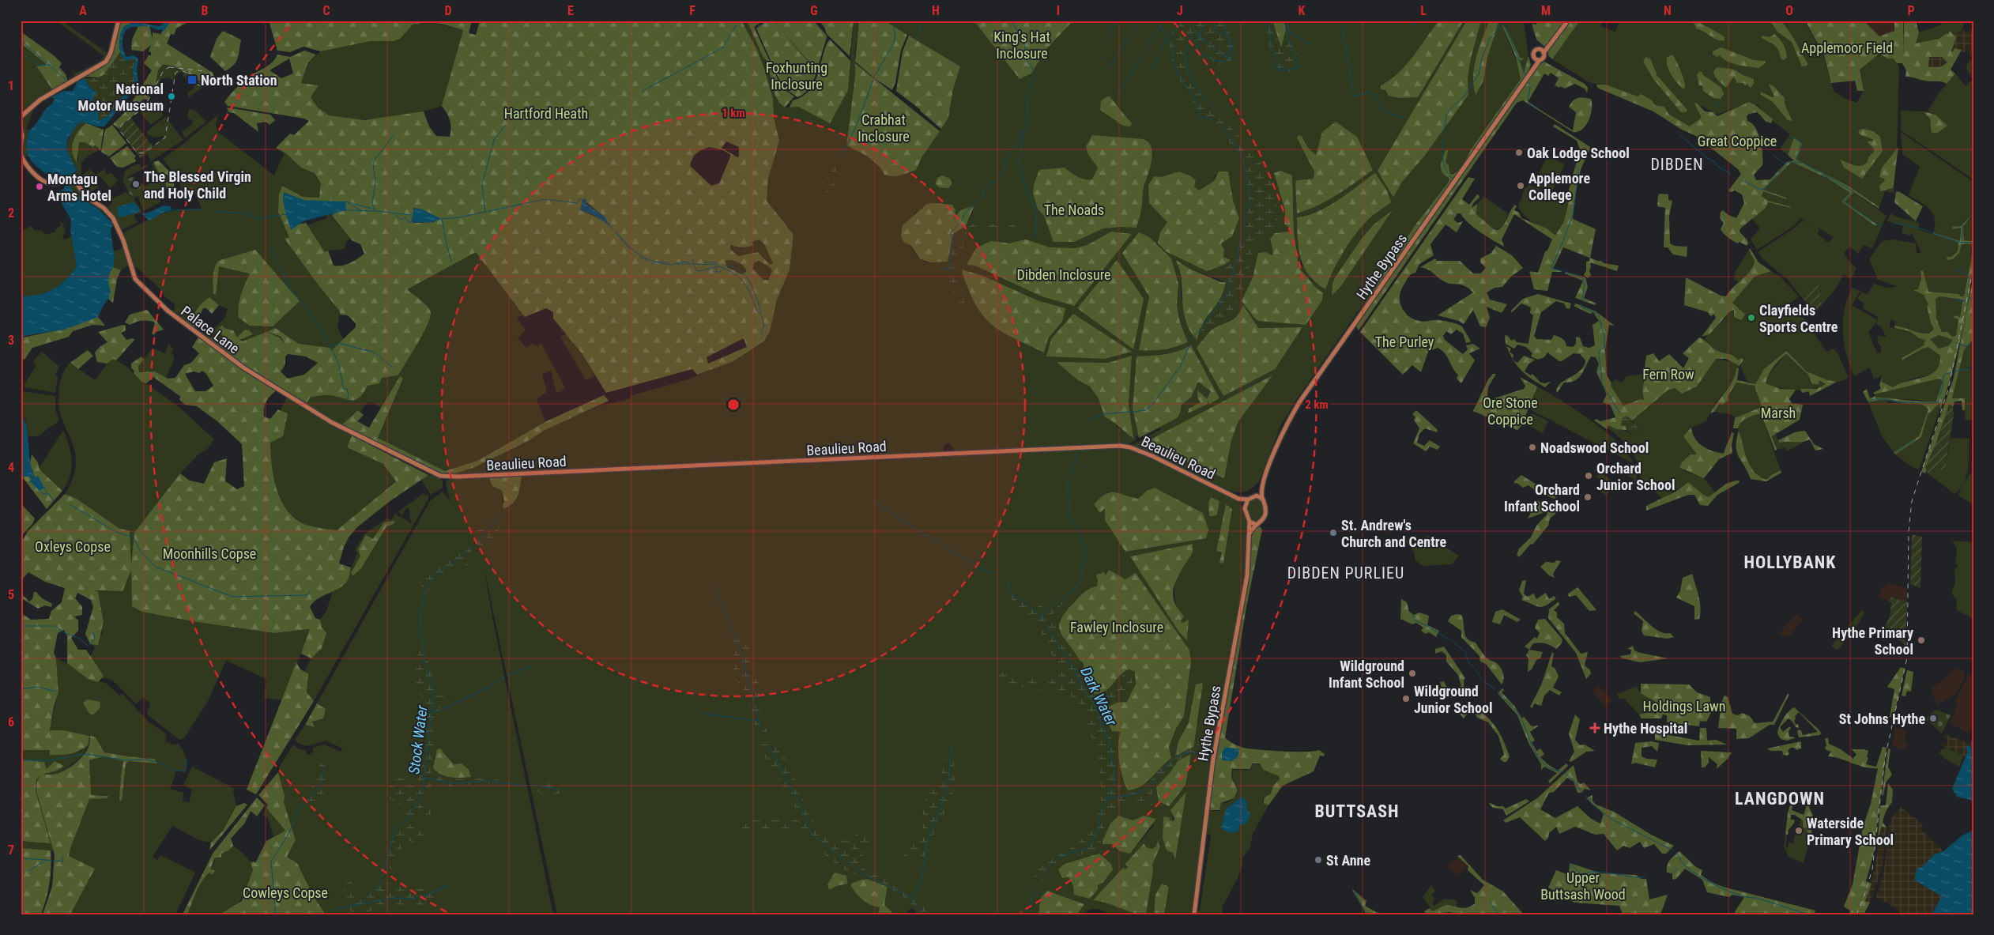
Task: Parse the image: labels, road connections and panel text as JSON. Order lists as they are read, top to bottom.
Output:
{
  "streets": {
    "main road": ["Hythe Bypass", "Palace Lane", "Beaulieu Road"]
  },
  "crossings": [
    ["Hythe Bypass", "Beaulieu Road"],
    ["Palace Lane", "Beaulieu Road"]
  ],
  "districts": [
    "DIBDEN",
    "HOLLYBANK",
    "DIBDEN PURLIEU",
    "LANGDOWN",
    "BUTTSASH"
  ],
  "water": ["Dark Water", "Stock Water"],
  "parks": [
    "King's Hat Inclosure",
    "Applemoor Field",
    "Foxhunting Inclosure",
    "Hartford Heath",
    "Crabhat Inclosure",
    "Great Coppice",
    "The Noads",
    "Dibden Inclosure",
    "The Purley",
    "Fern Row",
    "Ore Stone Coppice",
    "Marsh",
    "Oxleys Copse",
    "Moonhills Copse",
    "Fawley Inclosure",
    "Holdings Lawn",
    "Upper Buttsash Wood",
    "Cowleys Copse"
  ],
  "places": {
    "transit": ["North Station"],
    "other": [
      "National Motor Museum",
      "Oak Lodge School",
      "The Blessed Virgin and Holy Child",
      "Applemore College",
      "Montagu Arms Hotel",
      "Clayfields Sports Centre",
      "Noadswood School",
      "Orchard Junior School",
      "Orchard Infant School",
      "St. Andrew's Church and Centre",
      "Hythe Primary School",
      "Wildground Infant School",
      "Wildground Junior School",
      "St Johns Hythe",
      "Waterside Primary School",
      "St Anne"
    ],
    "health": ["Hythe Hospital"]
  },
  "grid": {
    "columns": [
      "A",
      "B",
      "C",
      "D",
      "E",
      "F",
      "G",
      "H",
      "I",
      "J",
      "K",
      "L",
      "M",
      "N",
      "O",
      "P"
    ],
    "rows": [
      "1",
      "2",
      "3",
      "4",
      "5",
      "6",
      "7"
    ]
  },
  "rings": ["1 km", "2 km"]
}
